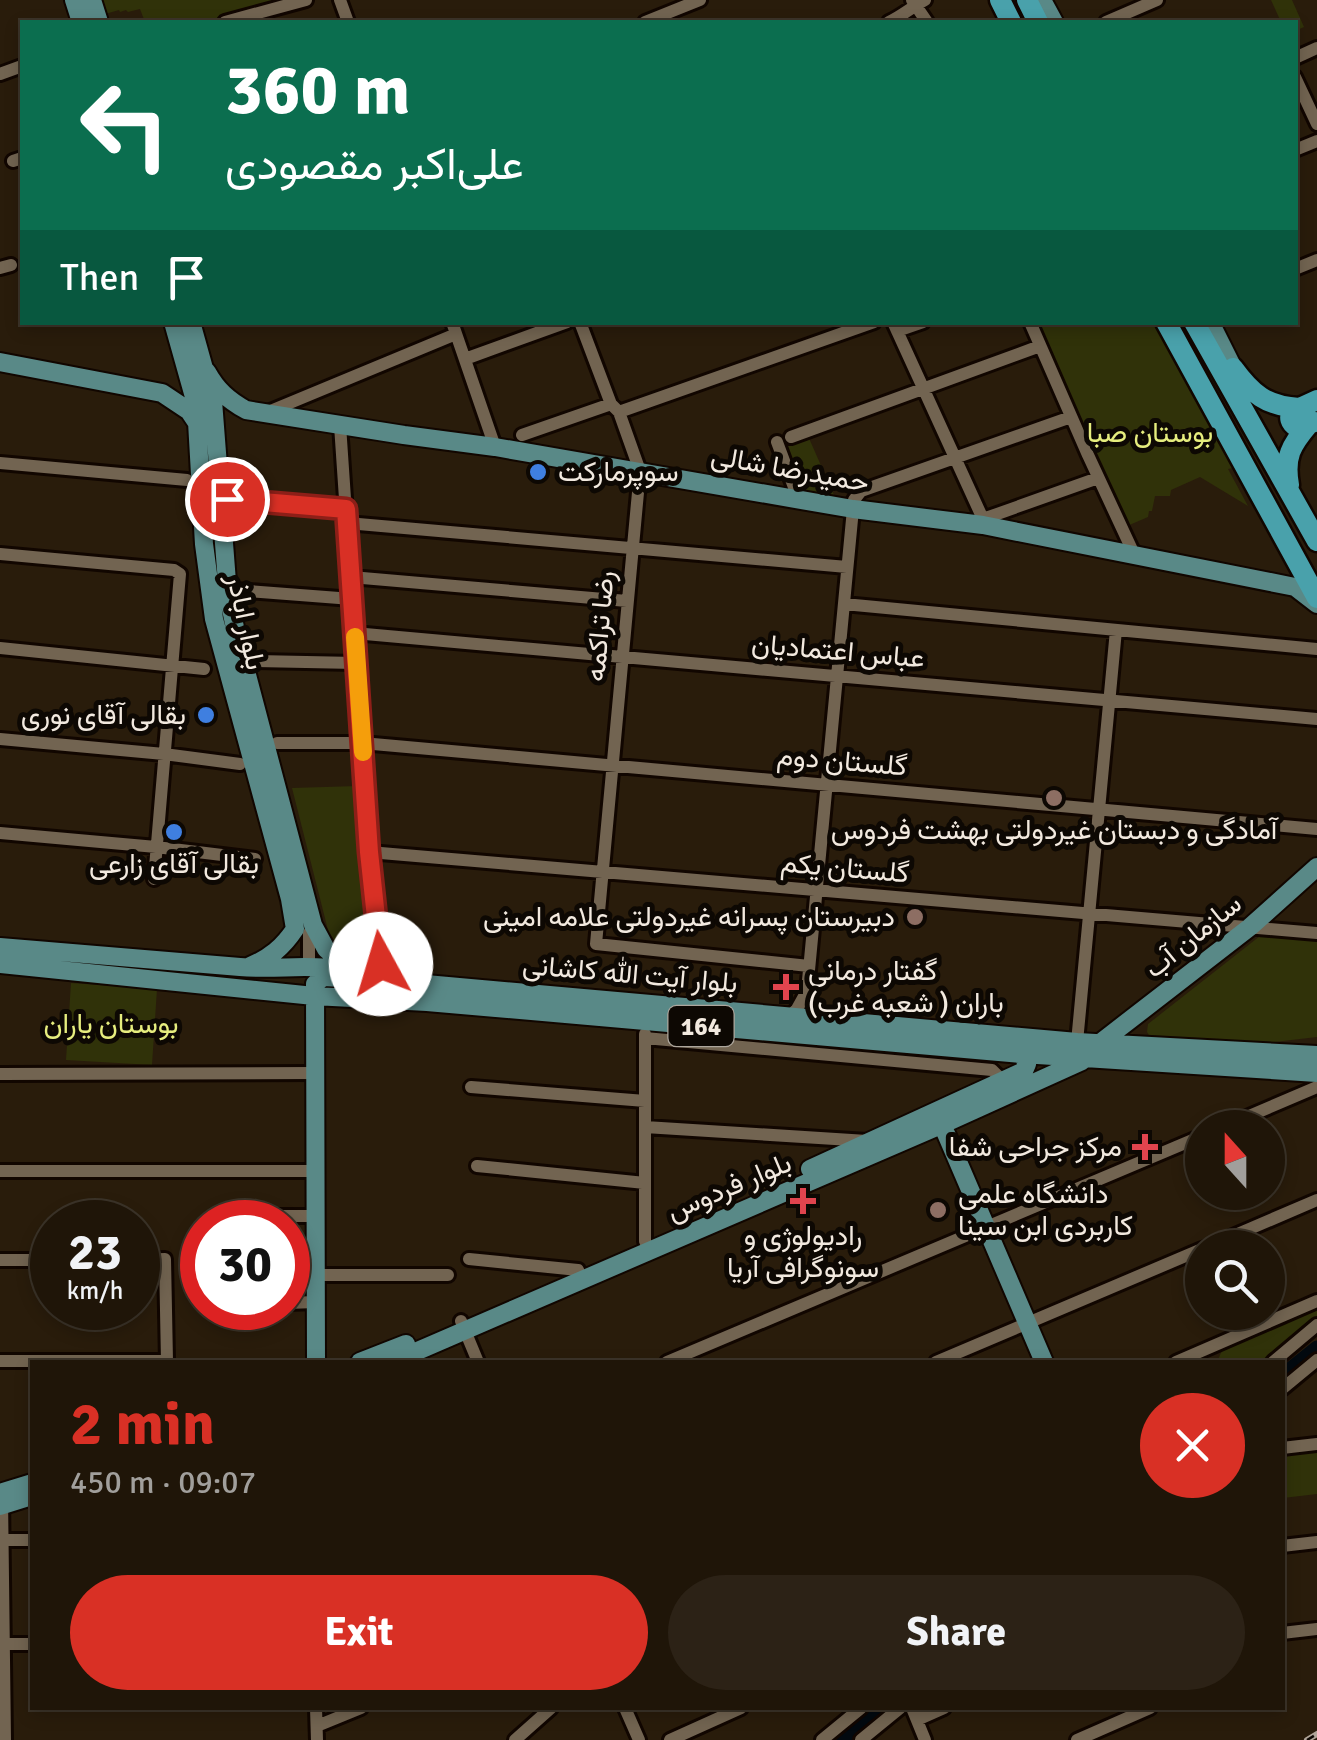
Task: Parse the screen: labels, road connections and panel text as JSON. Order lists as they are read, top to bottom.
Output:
{
  "streets": {
    "main road": [
      "حمیدرضا شالی",
      "بلوار اباذر",
      "سازمان آب",
      "بلوار آیت الله کاشانی",
      "164",
      "بلوار فردوس"
    ],
    "street": [
      "رضا تراکمه",
      "عباس اعتمادیان",
      "گلستان دوم",
      "گلستان یکم"
    ]
  },
  "crossings": [
    ["حمیدرضا شالی", "رضا تراکمه"],
    ["رضا تراکمه", "عباس اعتمادیان"],
    ["رضا تراکمه", "گلستان دوم"],
    ["رضا تراکمه", "گلستان یکم"],
    ["گلستان یکم", "سازمان آب"],
    ["سازمان آب", "بلوار آیت الله کاشانی"],
    ["بلوار آیت الله کاشانی", "بلوار فردوس"]
  ],
  "parks": ["بوستان صبا", "بوستان یاران"],
  "places": {
    "other": [
      "سوپرمارکت",
      "بقالی آقای نوری",
      "آمادگی و دبستان غیردولتی بهشت فردوس",
      "بقالی آقای زارعی",
      "دبیرستان پسرانه غیردولتی علامه امینی",
      "دانشگاه علمی کاربردی ابن سینا"
    ],
    "health": ["گفتار درمانی باران ( شعبه غرب)", "مرکز جراحی شفا", "رادیولوژی و سونوگرافی آریا"]
  },
  "north": "top",
  "page": {
    "turn": ["360 m", "علی‌اکبر مقصودی"],
    "then": "Then",
    "speed": "23 km/h",
    "limit": "30",
    "heading": ["2 min", "450 m · 09:07"],
    "buttons": ["Exit", "Share"]
  }
}
